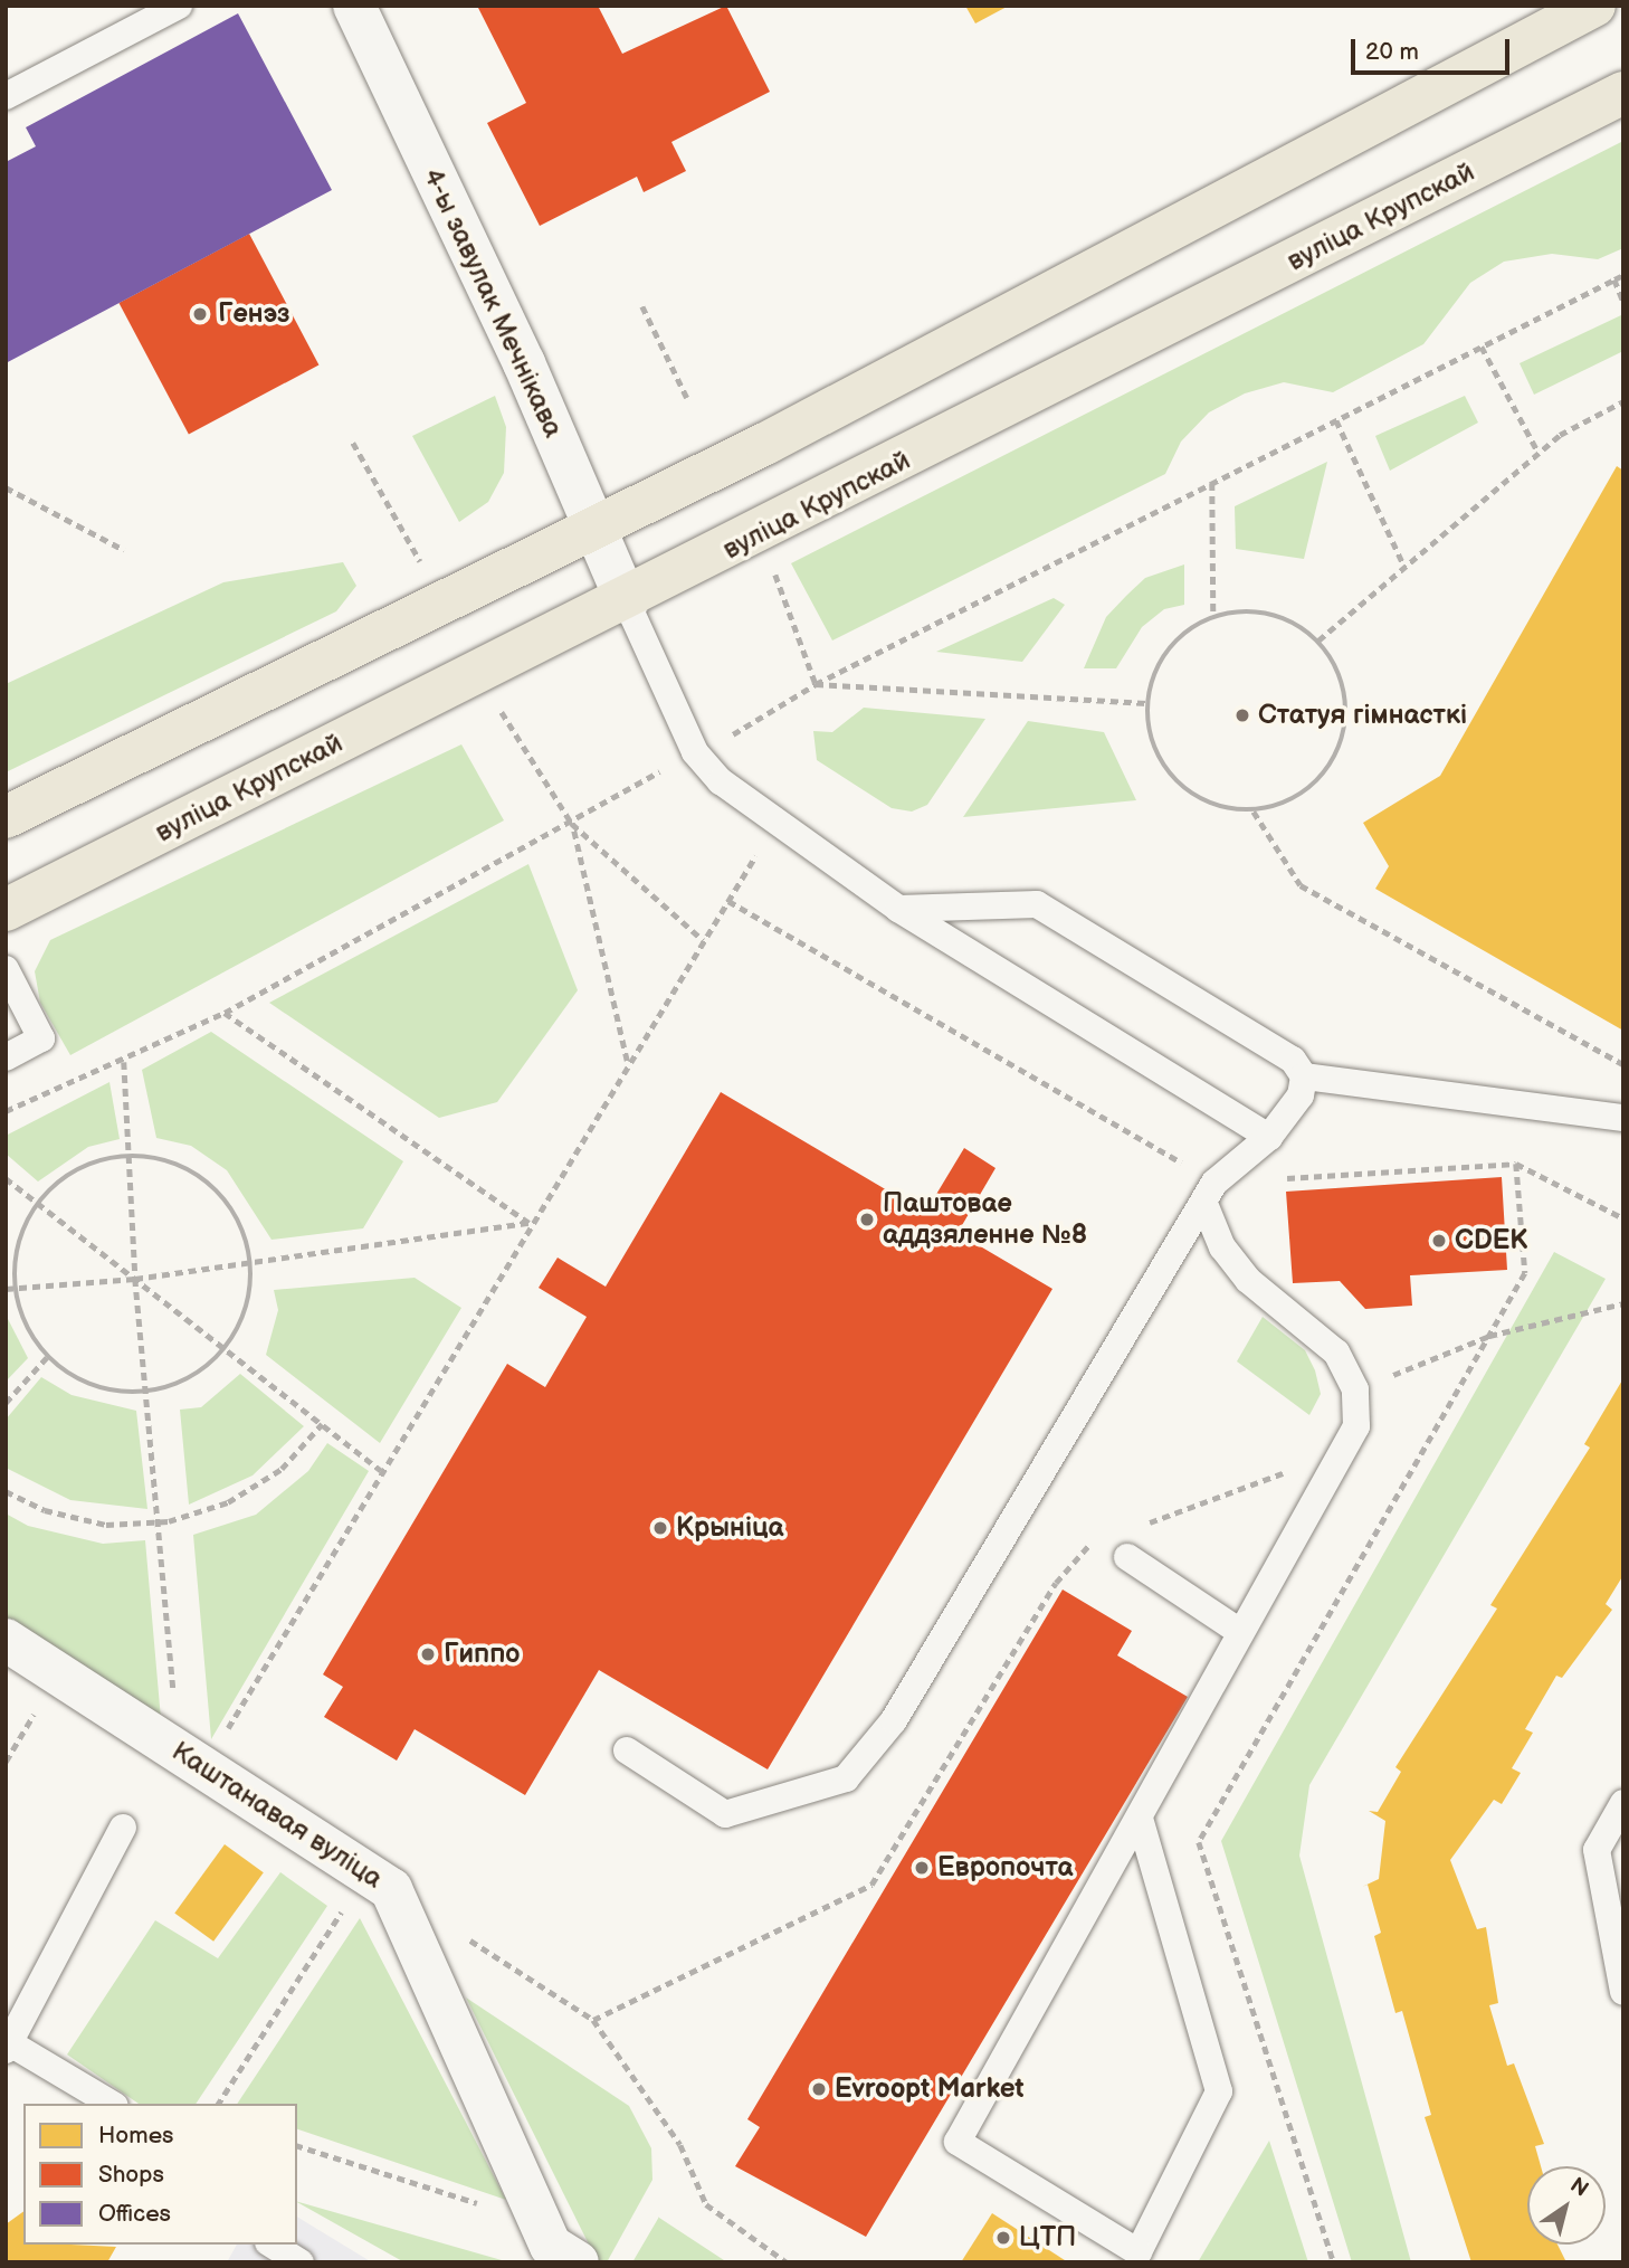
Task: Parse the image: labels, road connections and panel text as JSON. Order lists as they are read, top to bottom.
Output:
{
  "streets": {
    "main road": ["вуліца Крупскай"],
    "street": ["4-ы завулак Мечнікава", "Каштанавая вуліца"]
  },
  "crossings": [
    ["вуліца Крупскай", "4-ы завулак Мечнікава"]
  ],
  "places": [
    "Генэз",
    "Статуя гімнасткі",
    "Паштовае аддзяленне №8",
    "CDEK",
    "Крыніца",
    "Гиппо",
    "Европочта",
    "Evroopt Market",
    "ЦТП"
  ],
  "legend": ["Homes", "Shops", "Offices"],
  "scale_bar": "20 m",
  "north": "top right"
}
